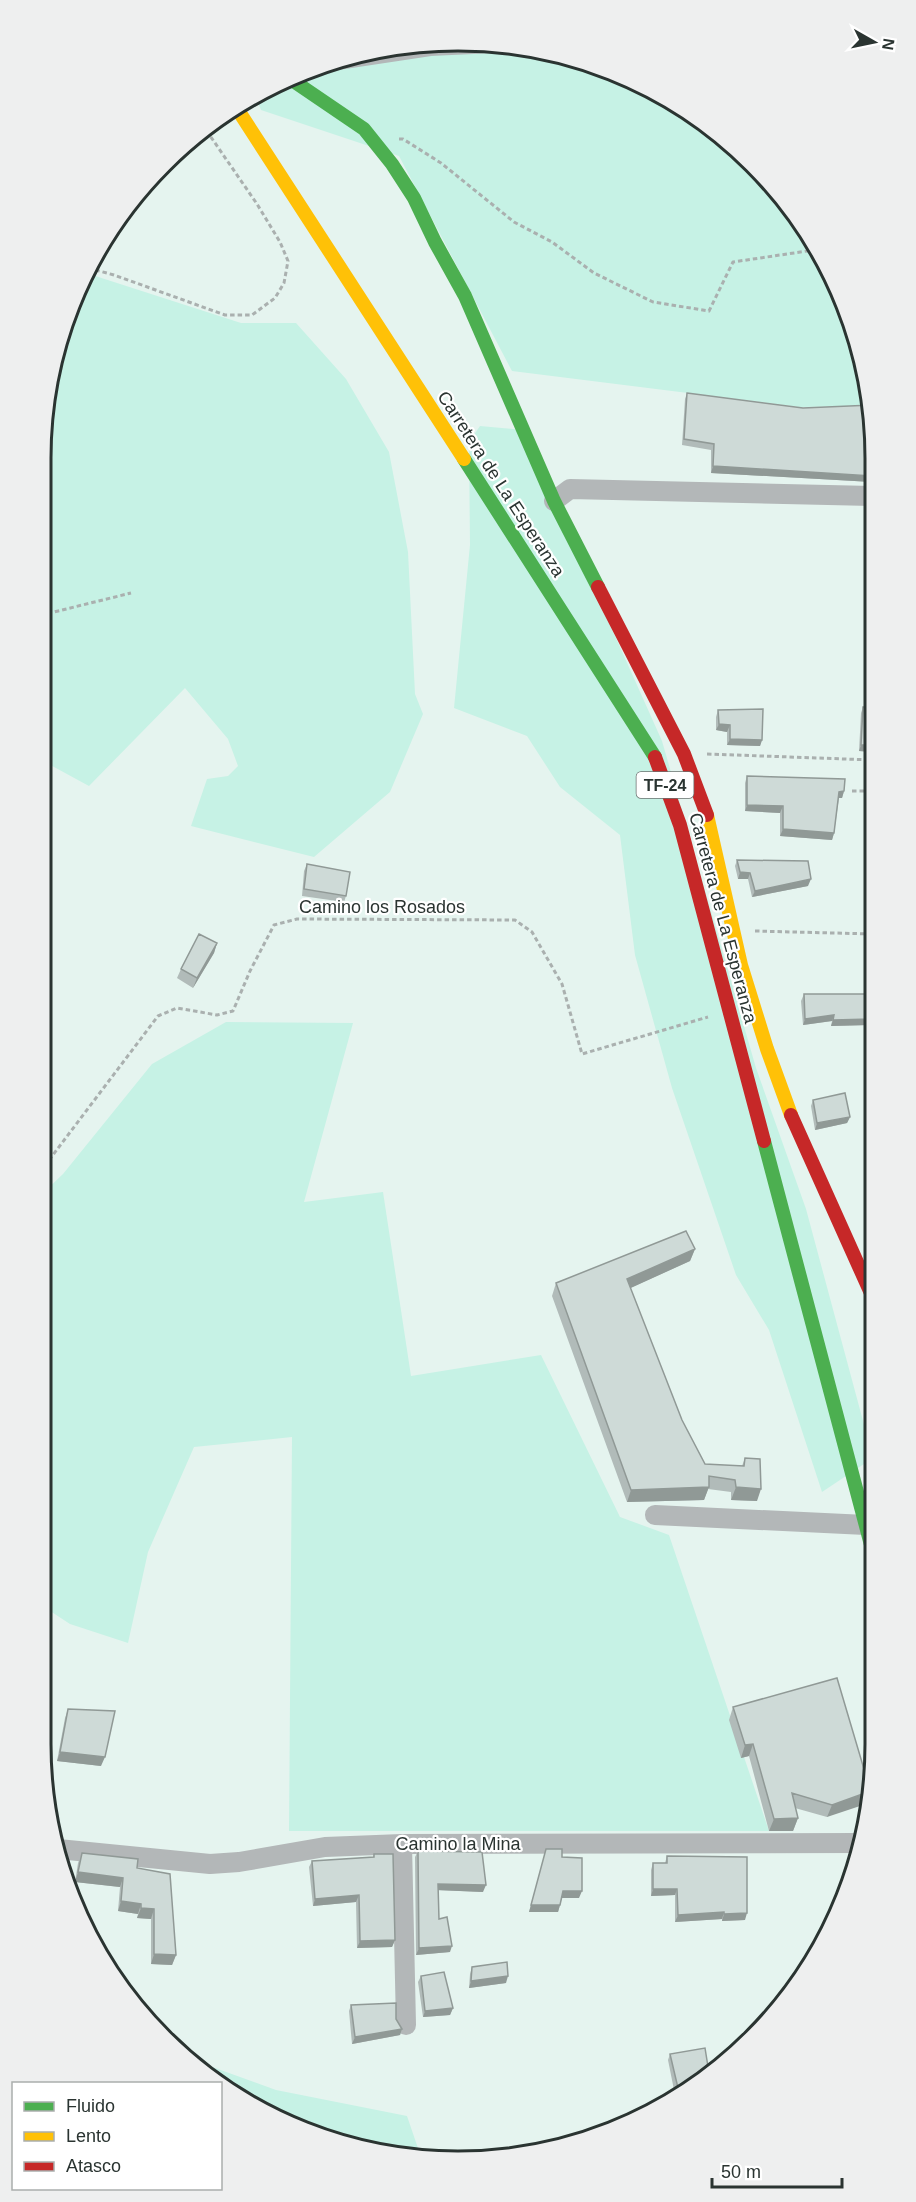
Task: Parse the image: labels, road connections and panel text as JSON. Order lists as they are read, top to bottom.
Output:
{
  "streets": {
    "main road": ["Carretera de La Esperanza", "TF-24"],
    "street": ["Camino la Mina"],
    "path": ["Camino los Rosados"]
  },
  "crossings": [
    ["Carretera de La Esperanza", "Camino los Rosados"]
  ],
  "legend": ["Fluido", "Lento", "Atasco"],
  "scale_bar": "50 m",
  "north": "right"
}
